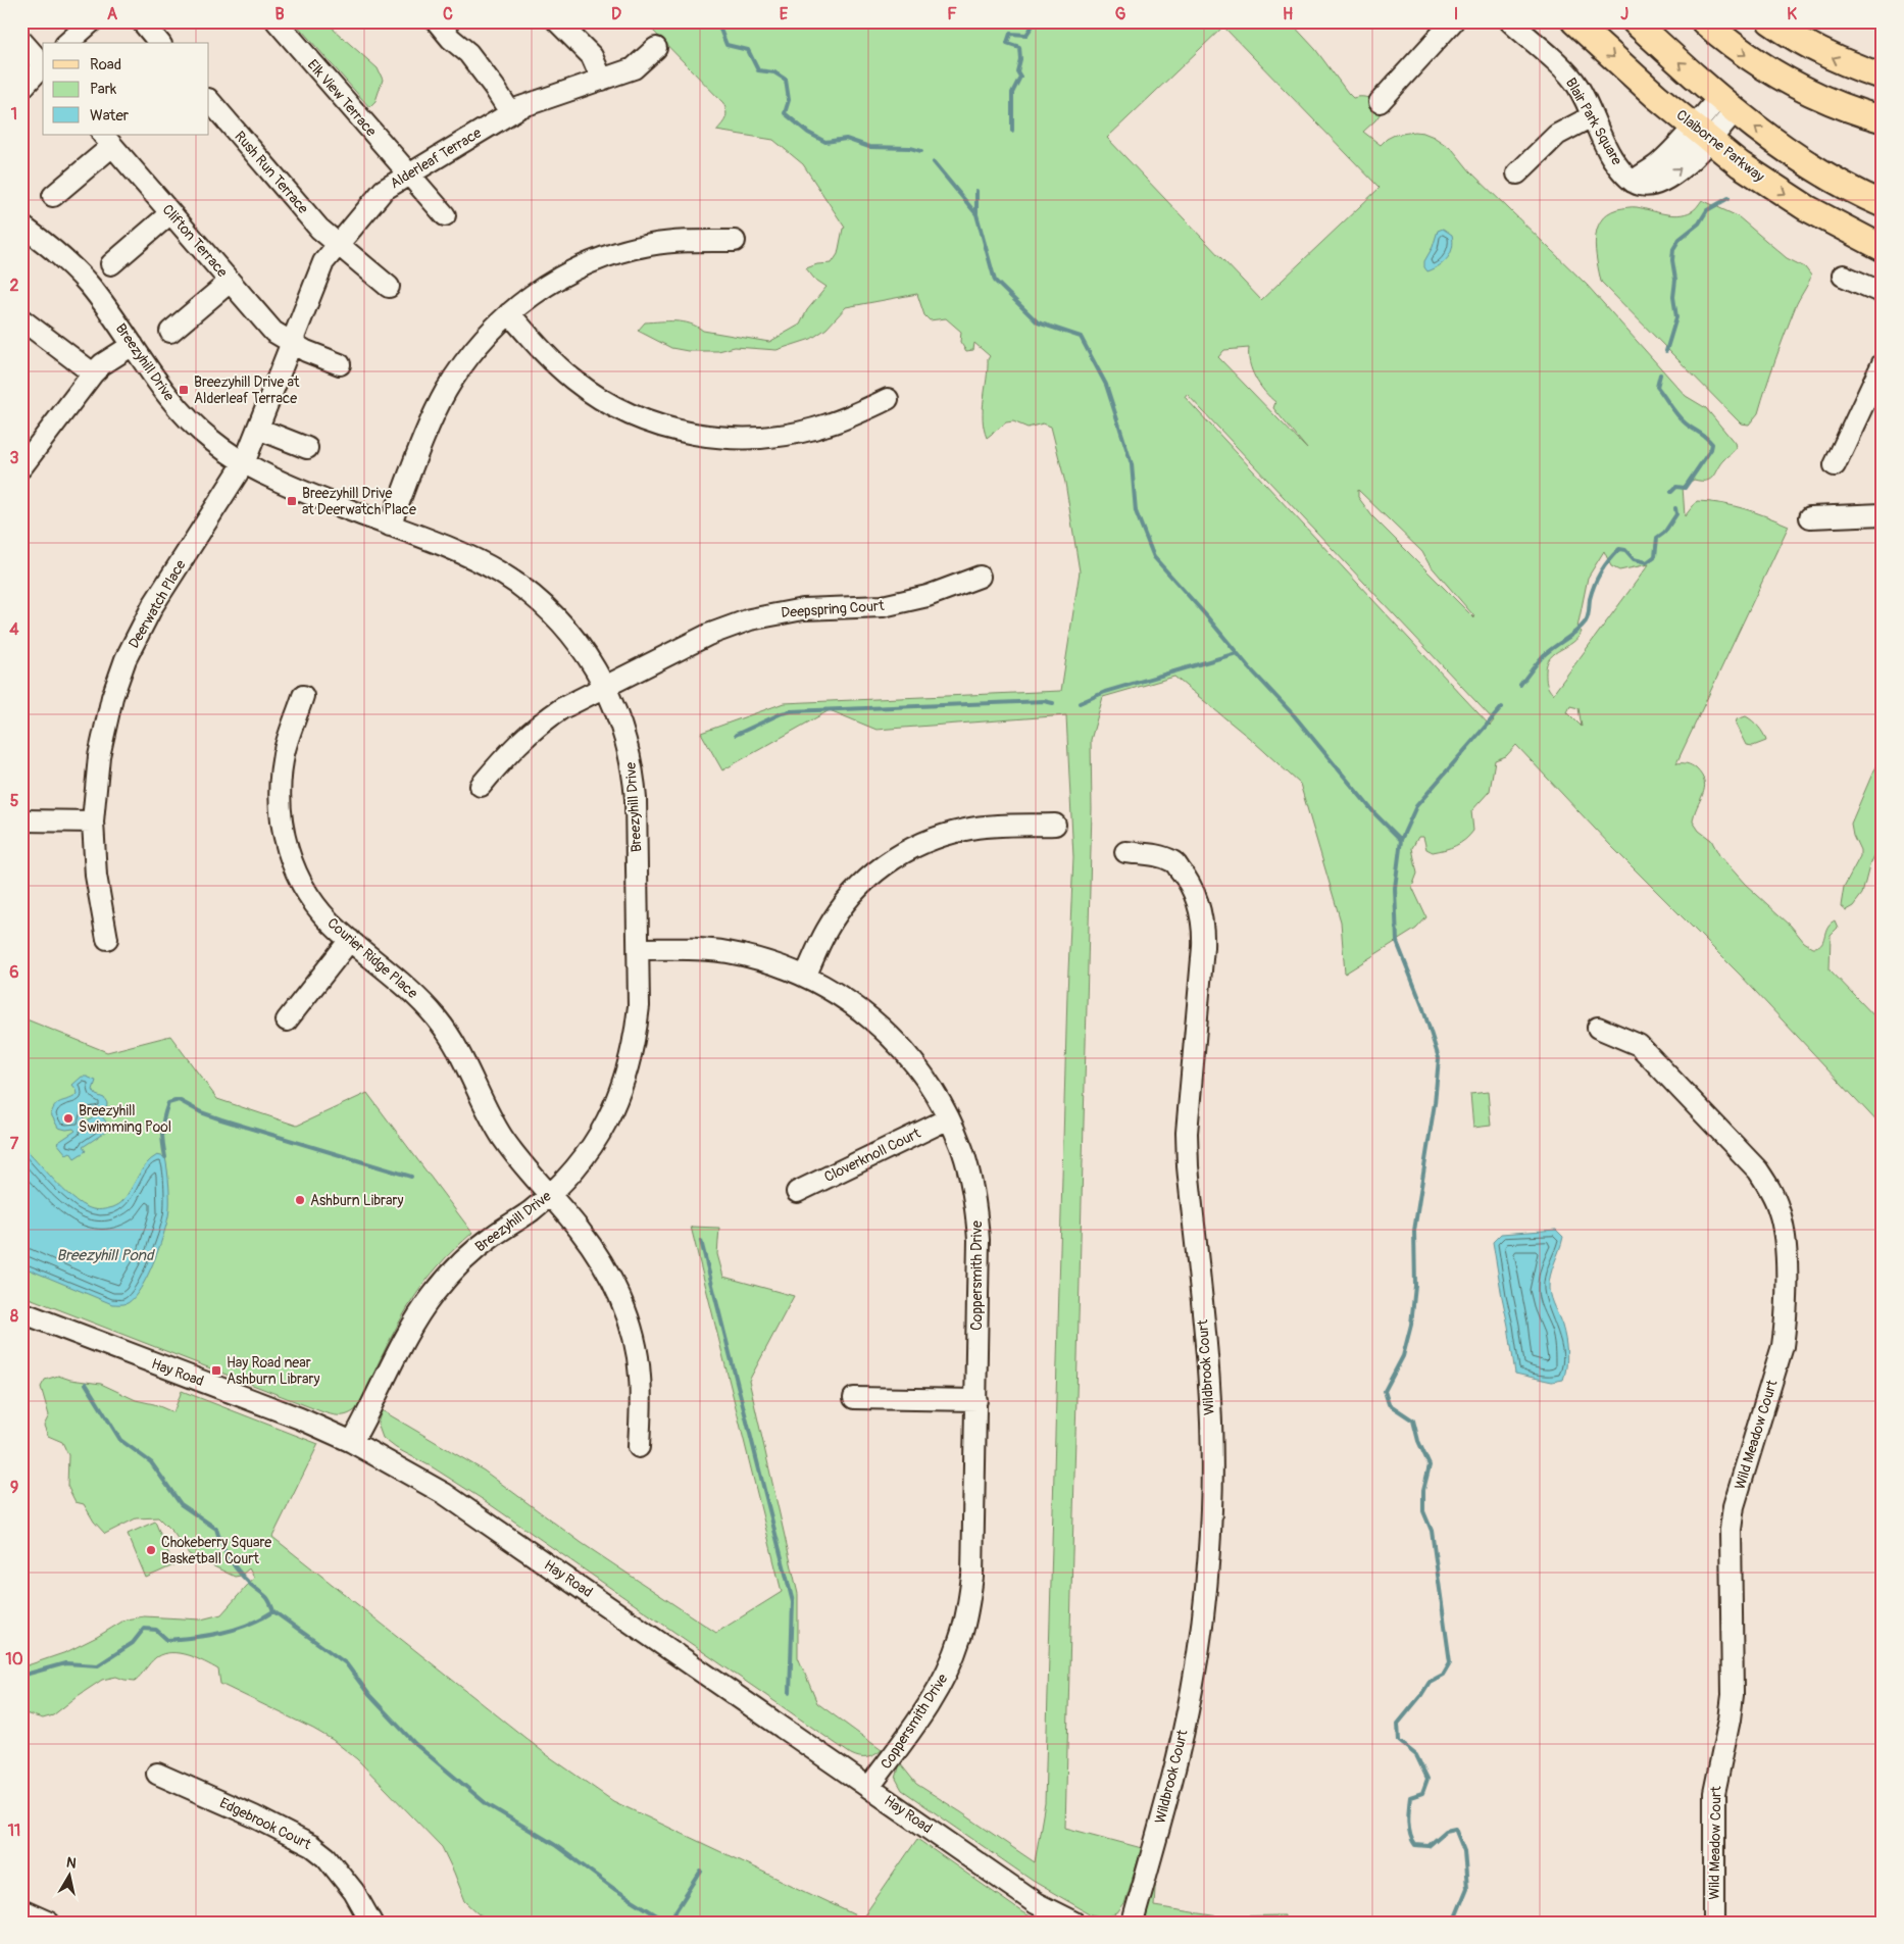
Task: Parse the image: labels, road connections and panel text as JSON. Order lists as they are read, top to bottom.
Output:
{
  "streets": {
    "main road": ["Claiborne Parkway"],
    "street": [
      "Elk View Terrace",
      "Blair Park Square",
      "Alderleaf Terrace",
      "Rush Run Terrace",
      "Clifton Terrace",
      "Breezyhill Drive",
      "Deerwatch Place",
      "Deepspring Court",
      "Courier Ridge Place",
      "Cloverknoll Court",
      "Coppersmith Drive",
      "Wildbrook Court",
      "Hay Road",
      "Wild Meadow Court",
      "Edgebrook Court"
    ]
  },
  "crossings": [
    ["Elk View Terrace", "Alderleaf Terrace"],
    ["Blair Park Square", "Claiborne Parkway"],
    ["Alderleaf Terrace", "Rush Run Terrace"],
    ["Alderleaf Terrace", "Clifton Terrace"],
    ["Alderleaf Terrace", "Breezyhill Drive"],
    ["Alderleaf Terrace", "Deerwatch Place"],
    ["Breezyhill Drive", "Deerwatch Place"],
    ["Breezyhill Drive", "Deepspring Court"],
    ["Breezyhill Drive", "Courier Ridge Place"],
    ["Breezyhill Drive", "Coppersmith Drive"],
    ["Breezyhill Drive", "Hay Road"],
    ["Cloverknoll Court", "Coppersmith Drive"],
    ["Coppersmith Drive", "Hay Road"]
  ],
  "water": ["Breezyhill Pond"],
  "places": {
    "transit": ["Breezyhill Drive at Alderleaf Terrace", "Breezyhill Drive at Deerwatch Place", "Hay Road near Ashburn Library"],
    "other": ["Breezyhill Swimming Pool", "Ashburn Library", "Chokeberry Square Basketball Court"]
  },
  "legend": ["Road", "Park", "Water"],
  "north": "top",
  "grid": {
    "columns": [
      "A",
      "B",
      "C",
      "D",
      "E",
      "F",
      "G",
      "H",
      "I",
      "J",
      "K"
    ],
    "rows": [
      "1",
      "2",
      "3",
      "4",
      "5",
      "6",
      "7",
      "8",
      "9",
      "10",
      "11"
    ]
  }
}
